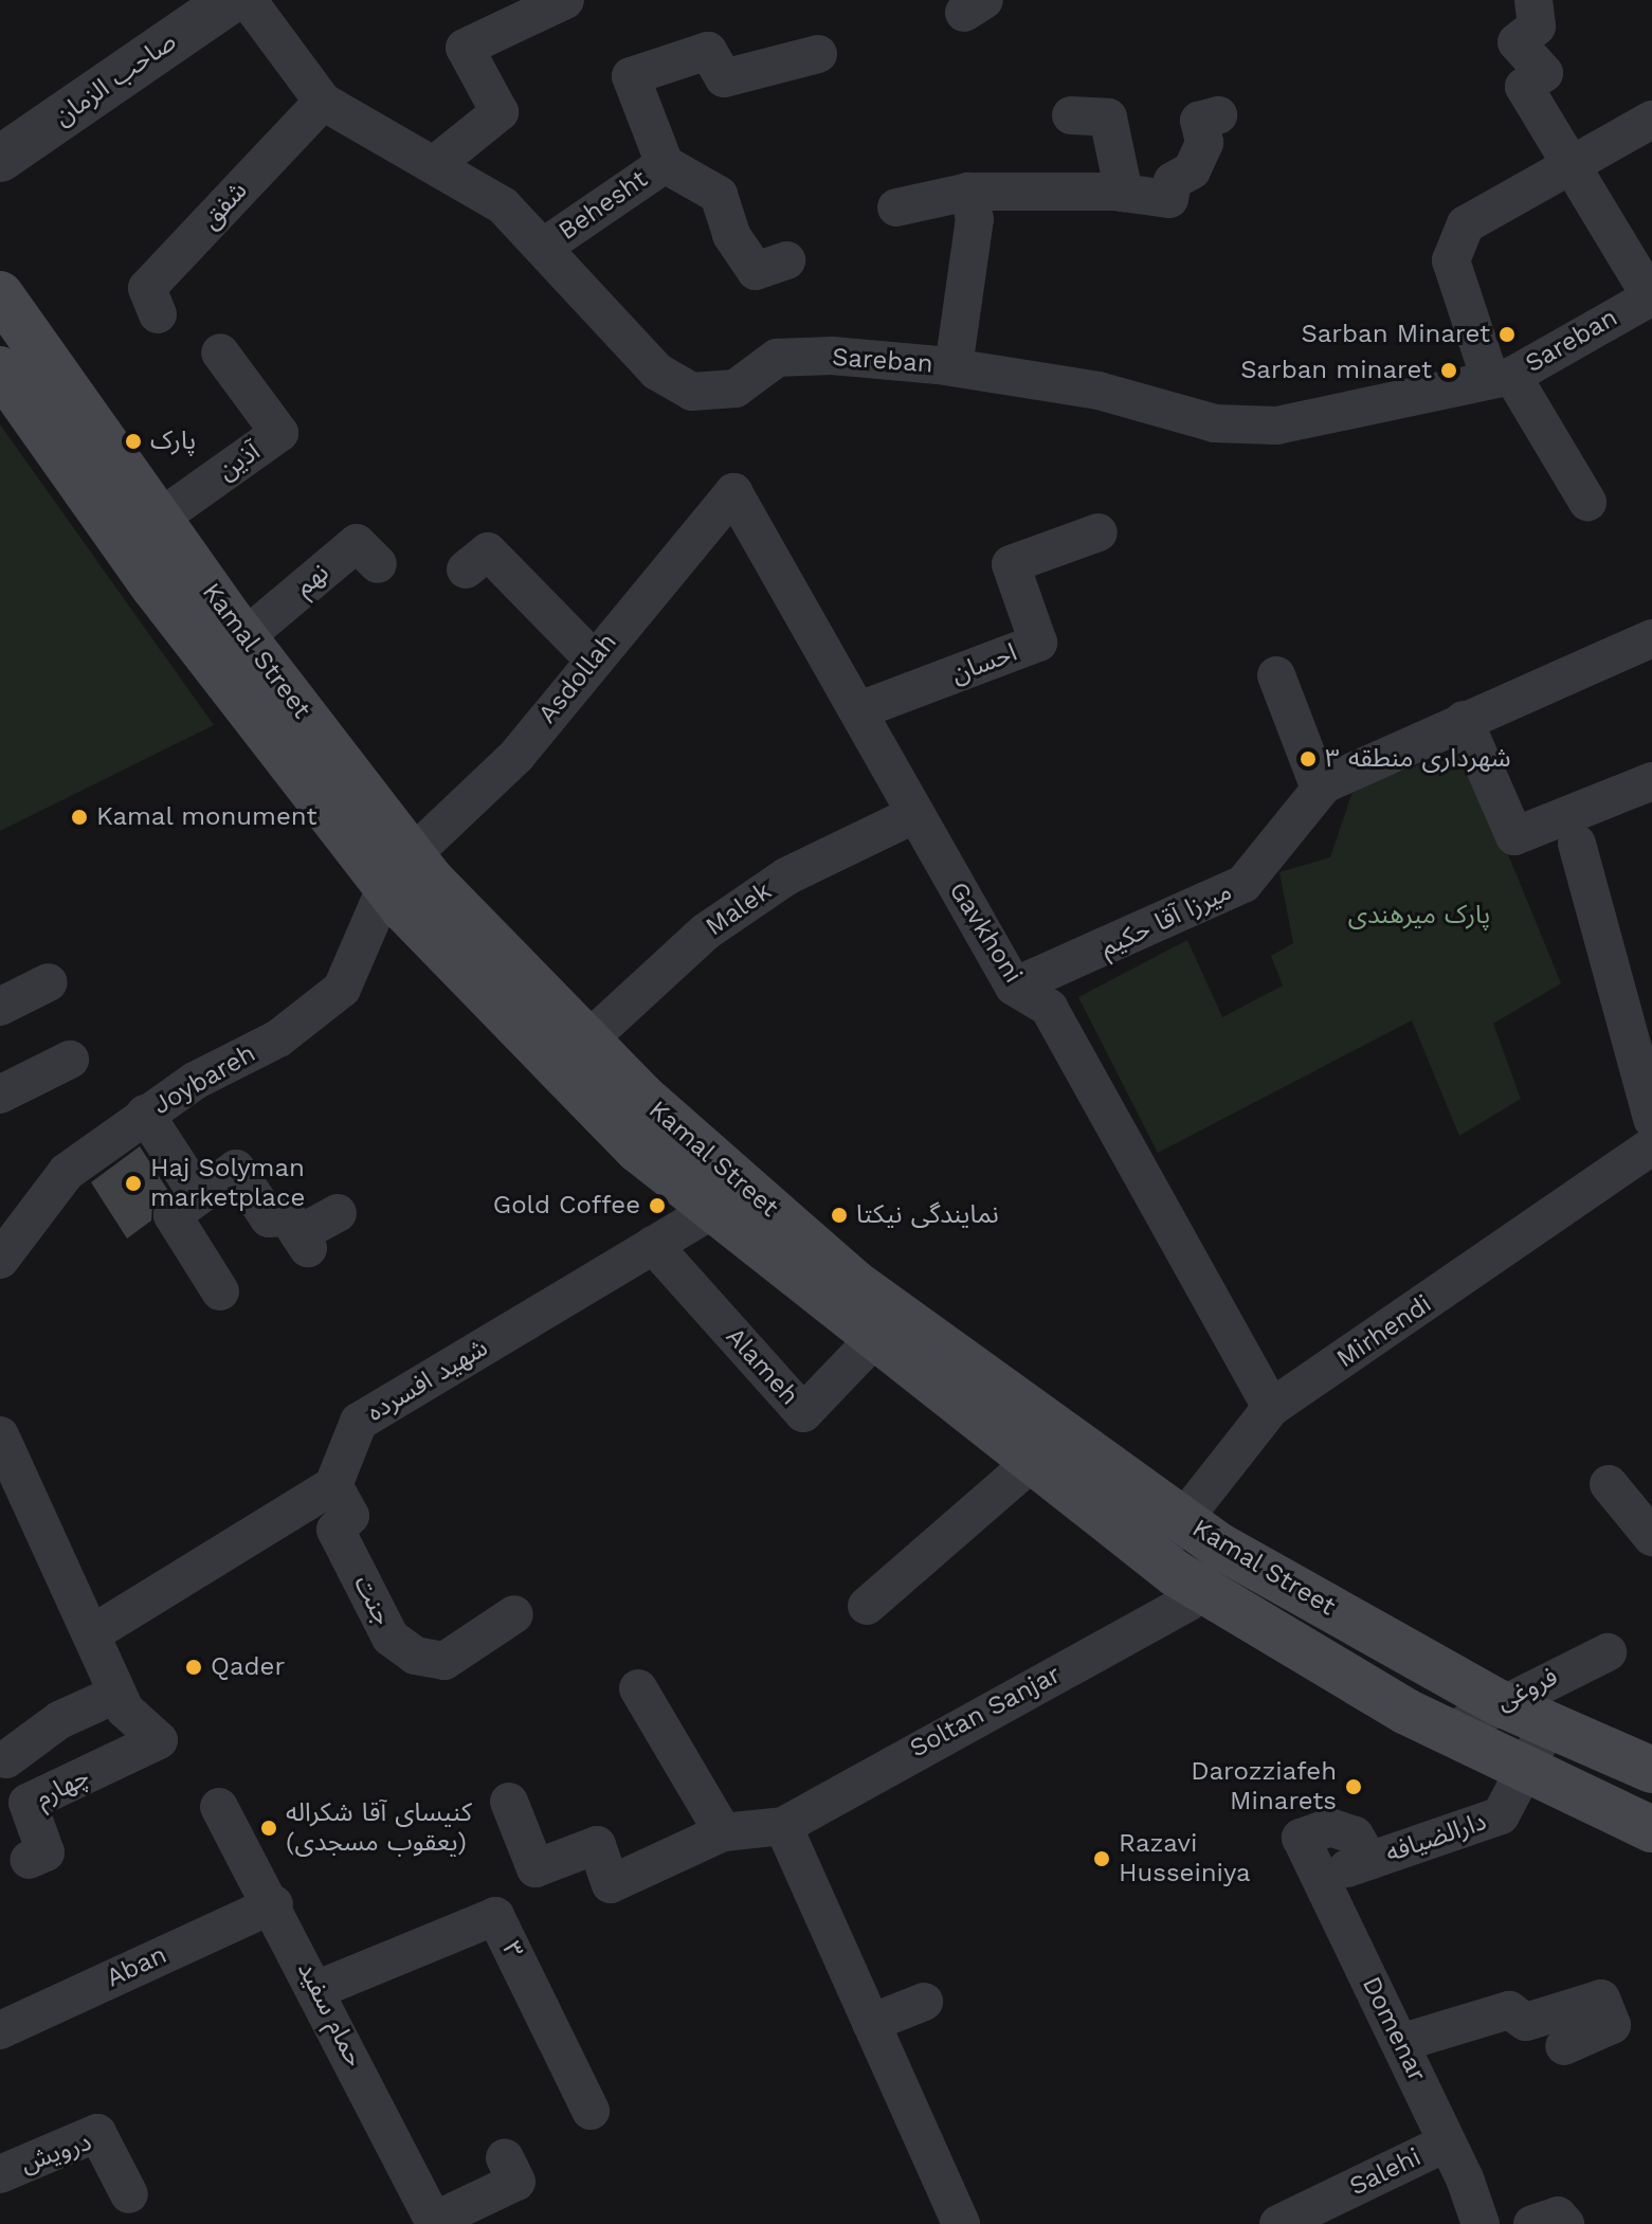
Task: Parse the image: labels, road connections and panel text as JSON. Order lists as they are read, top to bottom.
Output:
{
  "streets": {
    "main road": ["Kamal Street"],
    "street": [
      "صاحب الزمان",
      "شفق",
      "Behesht",
      "Sareban",
      "آذین",
      "نهم",
      "احسان",
      "Asdollah",
      "Malek",
      "میرزا آقا حکیم",
      "Gavkhoni",
      "Joybareh",
      "Mirhendi",
      "Alameh",
      "شهید افسرده",
      "جنت",
      "فروغی",
      "Soltan Sanjar",
      "چهارم",
      "دارالضیافه",
      "۳",
      "Aban",
      "حمام سفید",
      "Domenar",
      "درویش",
      "Salehi"
    ]
  },
  "crossings": [
    ["شفق", "Sareban"],
    ["Behesht", "Sareban"],
    ["آذین", "Kamal Street"],
    ["نهم", "Kamal Street"],
    ["Kamal Street", "Asdollah"],
    ["Kamal Street", "Malek"],
    ["Kamal Street", "Joybareh"],
    ["Kamal Street", "Mirhendi"],
    ["Kamal Street", "Alameh"],
    ["Kamal Street", "شهید افسرده"],
    ["Kamal Street", "فروغی"],
    ["Kamal Street", "دارالضیافه"],
    ["احسان", "Gavkhoni"],
    ["Asdollah", "Gavkhoni"],
    ["Asdollah", "Joybareh"],
    ["Malek", "Gavkhoni"],
    ["میرزا آقا حکیم", "Gavkhoni"],
    ["Gavkhoni", "Mirhendi"],
    ["Alameh", "شهید افسرده"],
    ["شهید افسرده", "جنت"],
    ["دارالضیافه", "Domenar"],
    ["۳", "حمام سفید"],
    ["Aban", "حمام سفید"],
    ["Domenar", "Salehi"]
  ],
  "parks": ["پارک میرهندی"],
  "places": [
    "Sarban Minaret",
    "Sarban minaret",
    "پارک",
    "شهرداری منطقه ۳",
    "Kamal monument",
    "Haj Solyman marketplace",
    "Gold Coffee",
    "نمایندگی نیکتا",
    "Qader",
    "Darozziafeh Minarets",
    "کنیسای آقا شکراله (یعقوب مسجدی)",
    "Razavi Husseiniya"
  ]
}
